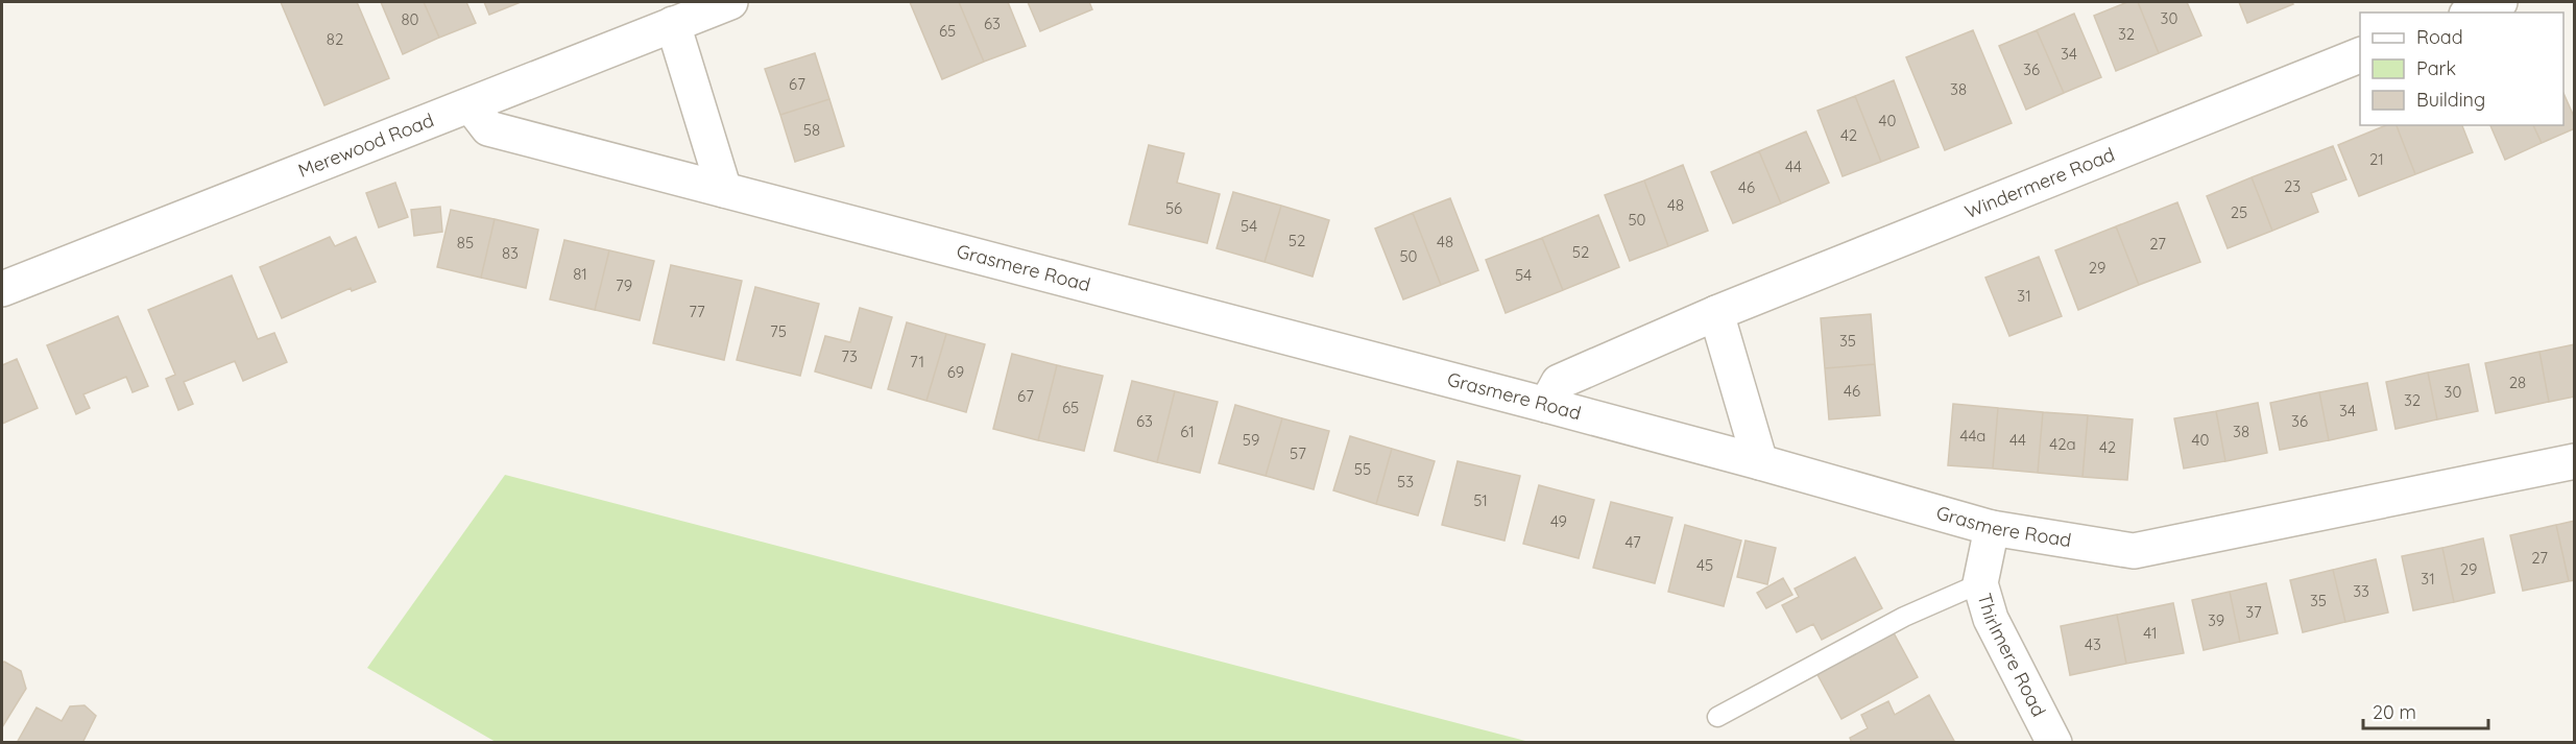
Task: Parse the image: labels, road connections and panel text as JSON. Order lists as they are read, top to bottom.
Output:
{
  "streets": {
    "street": [
      "Merewood Road",
      "Windermere Road",
      "Grasmere Road",
      "Thirlmere Road"
    ]
  },
  "crossings": [
    ["Merewood Road", "Grasmere Road"],
    ["Windermere Road", "Grasmere Road"],
    ["Grasmere Road", "Thirlmere Road"]
  ],
  "house_numbers": [
    "30",
    "80",
    "63",
    "65",
    "32",
    "82",
    "34",
    "36",
    "67",
    "38",
    "40",
    "58",
    "42",
    "21",
    "44",
    "23",
    "46",
    "48",
    "56",
    "25",
    "50",
    "54",
    "52",
    "48",
    "85",
    "27",
    "52",
    "83",
    "50",
    "29",
    "81",
    "54",
    "79",
    "31",
    "77",
    "75",
    "35",
    "73",
    "71",
    "69",
    "28",
    "46",
    "30",
    "67",
    "32",
    "65",
    "34",
    "63",
    "36",
    "61",
    "38",
    "44a",
    "59",
    "44",
    "40",
    "42a",
    "42",
    "57",
    "55",
    "53",
    "51",
    "49",
    "47",
    "27",
    "45",
    "29",
    "31",
    "33",
    "35",
    "37",
    "39",
    "41",
    "43"
  ],
  "legend": ["Road", "Park", "Building"],
  "scale_bar": "20 m"
}
